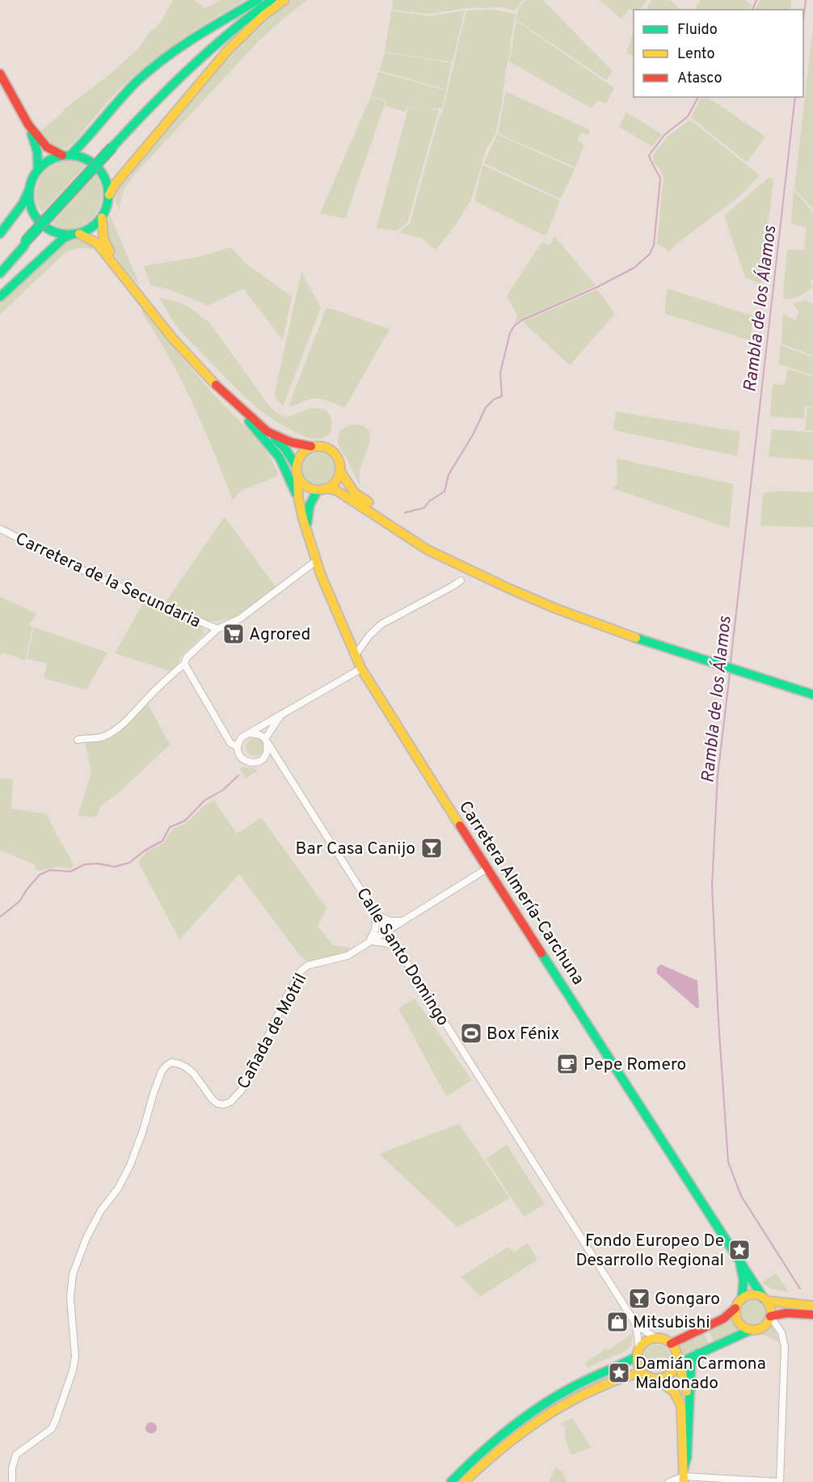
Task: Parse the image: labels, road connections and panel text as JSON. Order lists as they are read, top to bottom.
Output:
{
  "streets": {
    "main road": ["Carretera Almería-Carchuna"],
    "street": ["Carretera de la Secundaria", "Calle Santo Domingo", "Cañada de Motril"]
  },
  "crossings": [
    ["Carretera Almería-Carchuna", "Cañada de Motril"],
    ["Calle Santo Domingo", "Cañada de Motril"]
  ],
  "water": ["Rambla de los Álamos"],
  "places": {
    "supermarket": ["Agrored"],
    "bar": ["Bar Casa Canijo", "Gongaro"],
    "sports": ["Box Fénix"],
    "cafe": ["Pepe Romero"],
    "place": ["Fondo Europeo De Desarrollo Regional", "Damián Carmona Maldonado"],
    "shop": ["Mitsubishi"]
  },
  "legend": ["Fluido", "Lento", "Atasco"]
}
